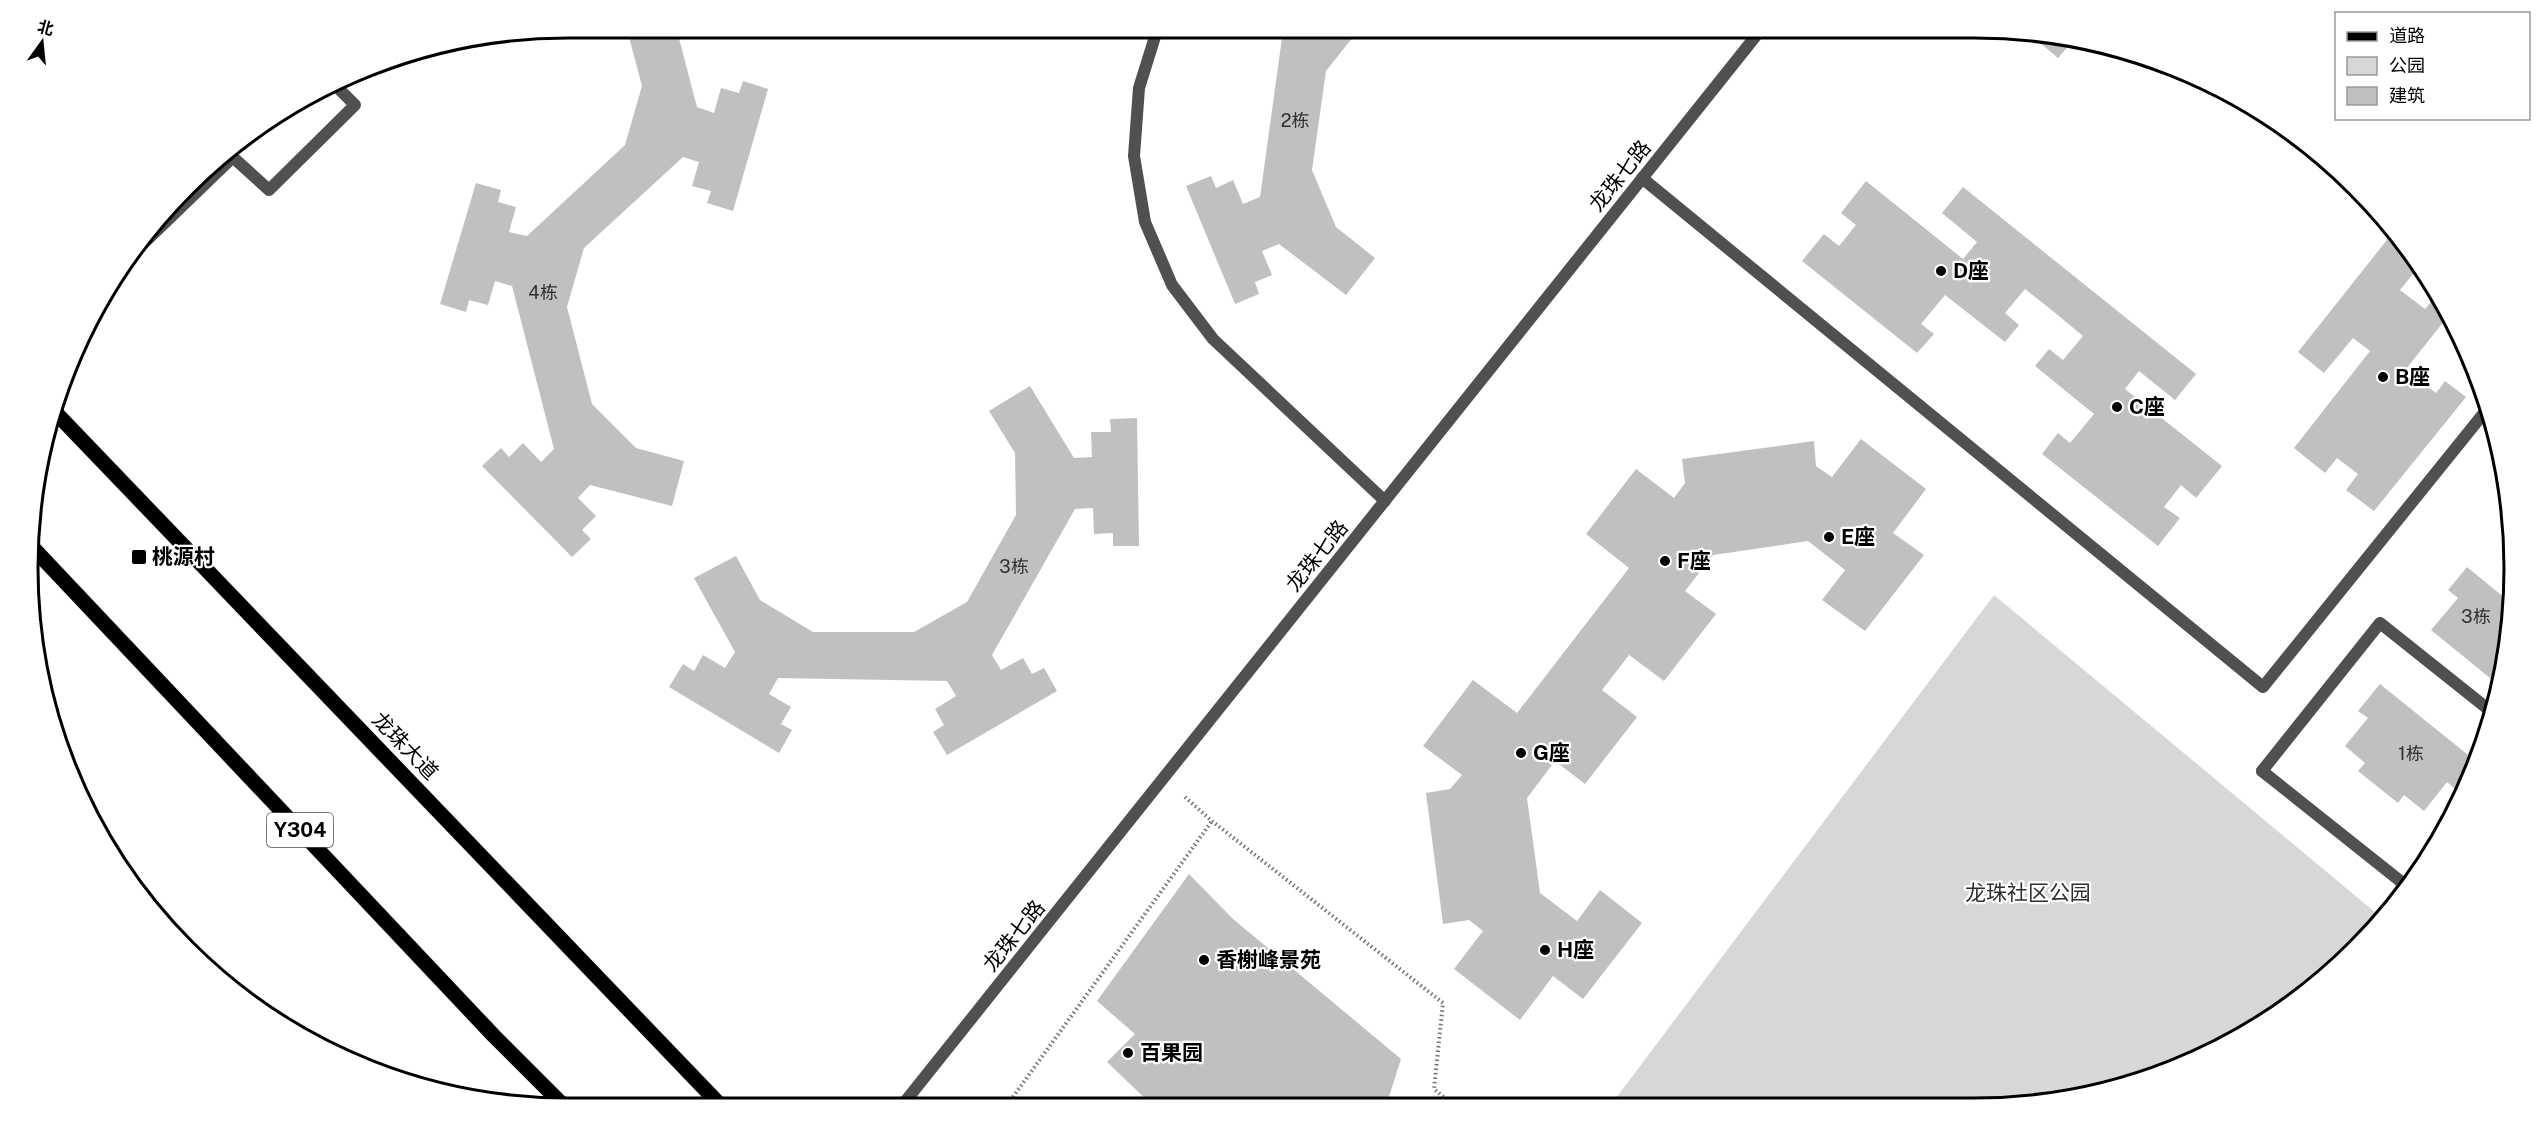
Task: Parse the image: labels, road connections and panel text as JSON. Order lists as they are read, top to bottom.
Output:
{
  "streets": {
    "main road": ["龙珠大道", "Y304"],
    "street": ["龙珠七路"]
  },
  "parks": ["龙珠社区公园"],
  "places": {
    "other": [
      "D座",
      "B座",
      "C座",
      "E座",
      "F座",
      "G座",
      "H座",
      "香榭峰景苑",
      "百果园"
    ],
    "transit": ["桃源村"]
  },
  "house_numbers": [
    "2栋",
    "4栋",
    "3栋",
    "3栋",
    "1栋"
  ],
  "legend": ["道路", "公园", "建筑"],
  "north": "top"
}
